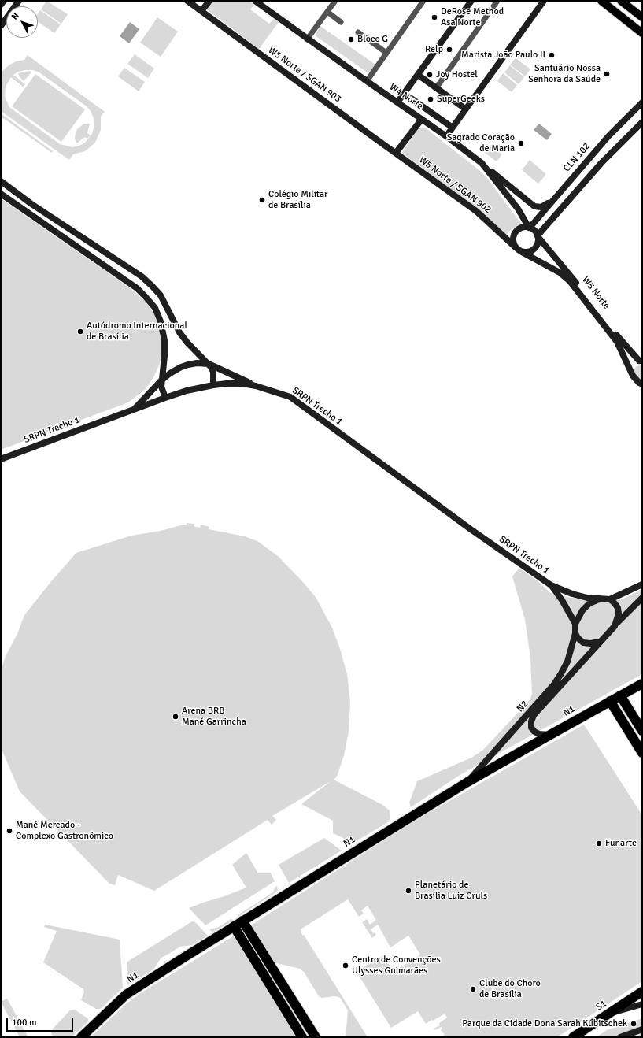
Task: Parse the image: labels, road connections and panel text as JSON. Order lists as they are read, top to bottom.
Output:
{
  "streets": {
    "highway": ["N1", "S1"],
    "main road": [
      "W5 Norte / SGAN 903",
      "W4 Norte",
      "CLN 102",
      "W5 Norte / SGAN 902",
      "W5 Norte",
      "SRPN Trecho 1",
      "N2"
    ]
  },
  "crossings": [
    ["W5 Norte / SGAN 903", "W5 Norte / SGAN 902"],
    ["W4 Norte", "CLN 102"],
    ["W4 Norte", "W5 Norte / SGAN 902"],
    ["W4 Norte", "W5 Norte"],
    ["CLN 102", "W5 Norte / SGAN 902"],
    ["CLN 102", "W5 Norte"],
    ["W5 Norte / SGAN 902", "W5 Norte"],
    ["SRPN Trecho 1", "N2"],
    ["N2", "N1"]
  ],
  "places": [
    "DeRose Method Asa Norte",
    "Bloco G",
    "Relp",
    "Marista João Paulo II",
    "Santuário Nossa Senhora da Saúde",
    "Joy Hostel",
    "SuperGeeks",
    "Sagrado Coração de Maria",
    "Colégio Militar de Brasília",
    "Autódromo Internacional de Brasília",
    "Arena BRB Mané Garrincha",
    "Mané Mercado - Complexo Gastronômico",
    "Funarte",
    "Planetário de Brasília Luiz Cruls",
    "Centro de Convenções Ulysses Guimarães",
    "Clube do Choro de Brasília",
    "Parque da Cidade Dona Sarah Kubitschek"
  ],
  "scale_bar": "100 m",
  "north": "top left"
}
